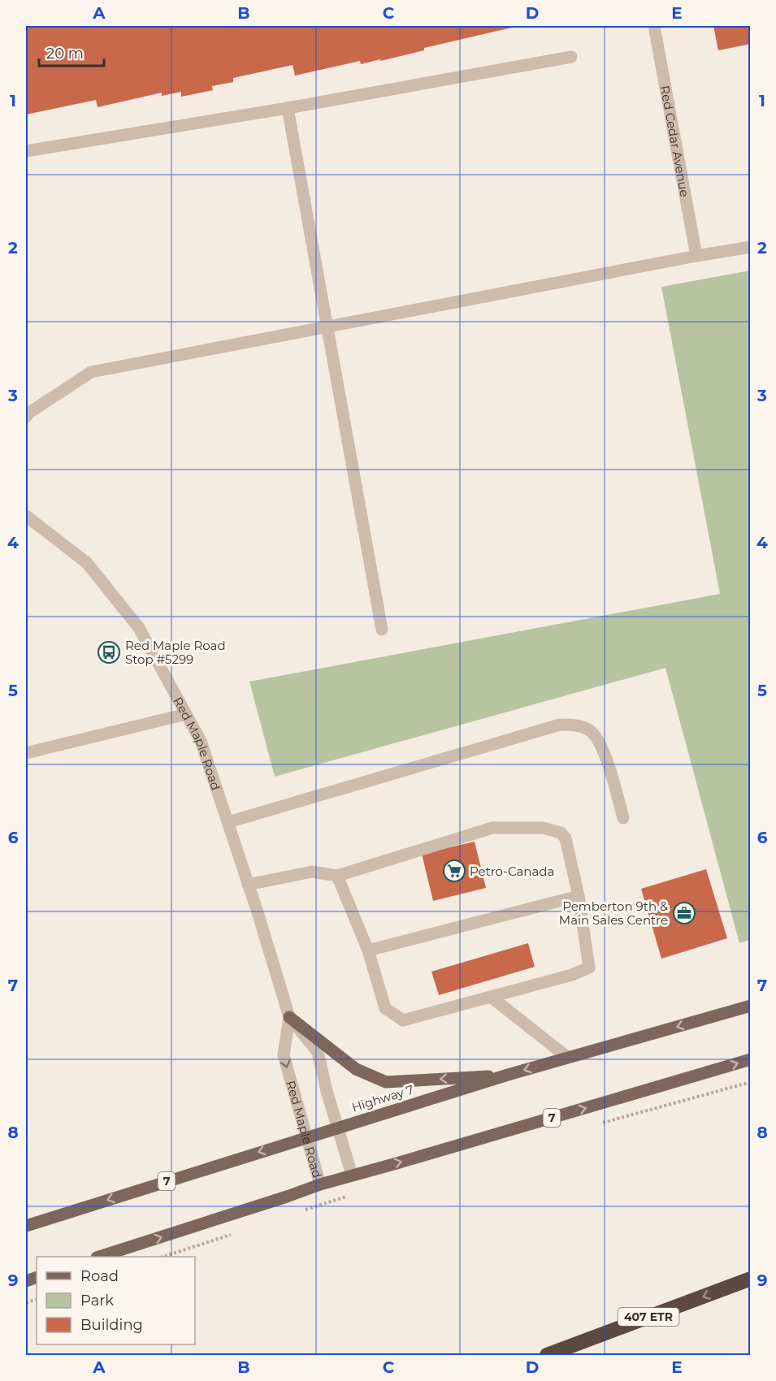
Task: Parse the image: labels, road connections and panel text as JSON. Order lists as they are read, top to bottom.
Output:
{
  "streets": {
    "highway": ["407 ETR"],
    "main road": ["Highway 7", "7"],
    "street": ["Red Cedar Avenue", "Red Maple Road"]
  },
  "crossings": [
    ["Red Maple Road", "Highway 7"],
    ["Red Maple Road", "7"]
  ],
  "places": {
    "bus stop": ["Red Maple Road Stop #5299"],
    "supermarket": ["Petro-Canada"],
    "office": ["Pemberton 9th & Main Sales Centre"]
  },
  "legend": ["Road", "Park", "Building"],
  "scale_bar": "20 m",
  "grid": {
    "columns": [
      "A",
      "B",
      "C",
      "D",
      "E"
    ],
    "rows": [
      "1",
      "2",
      "3",
      "4",
      "5",
      "6",
      "7",
      "8",
      "9"
    ]
  }
}
